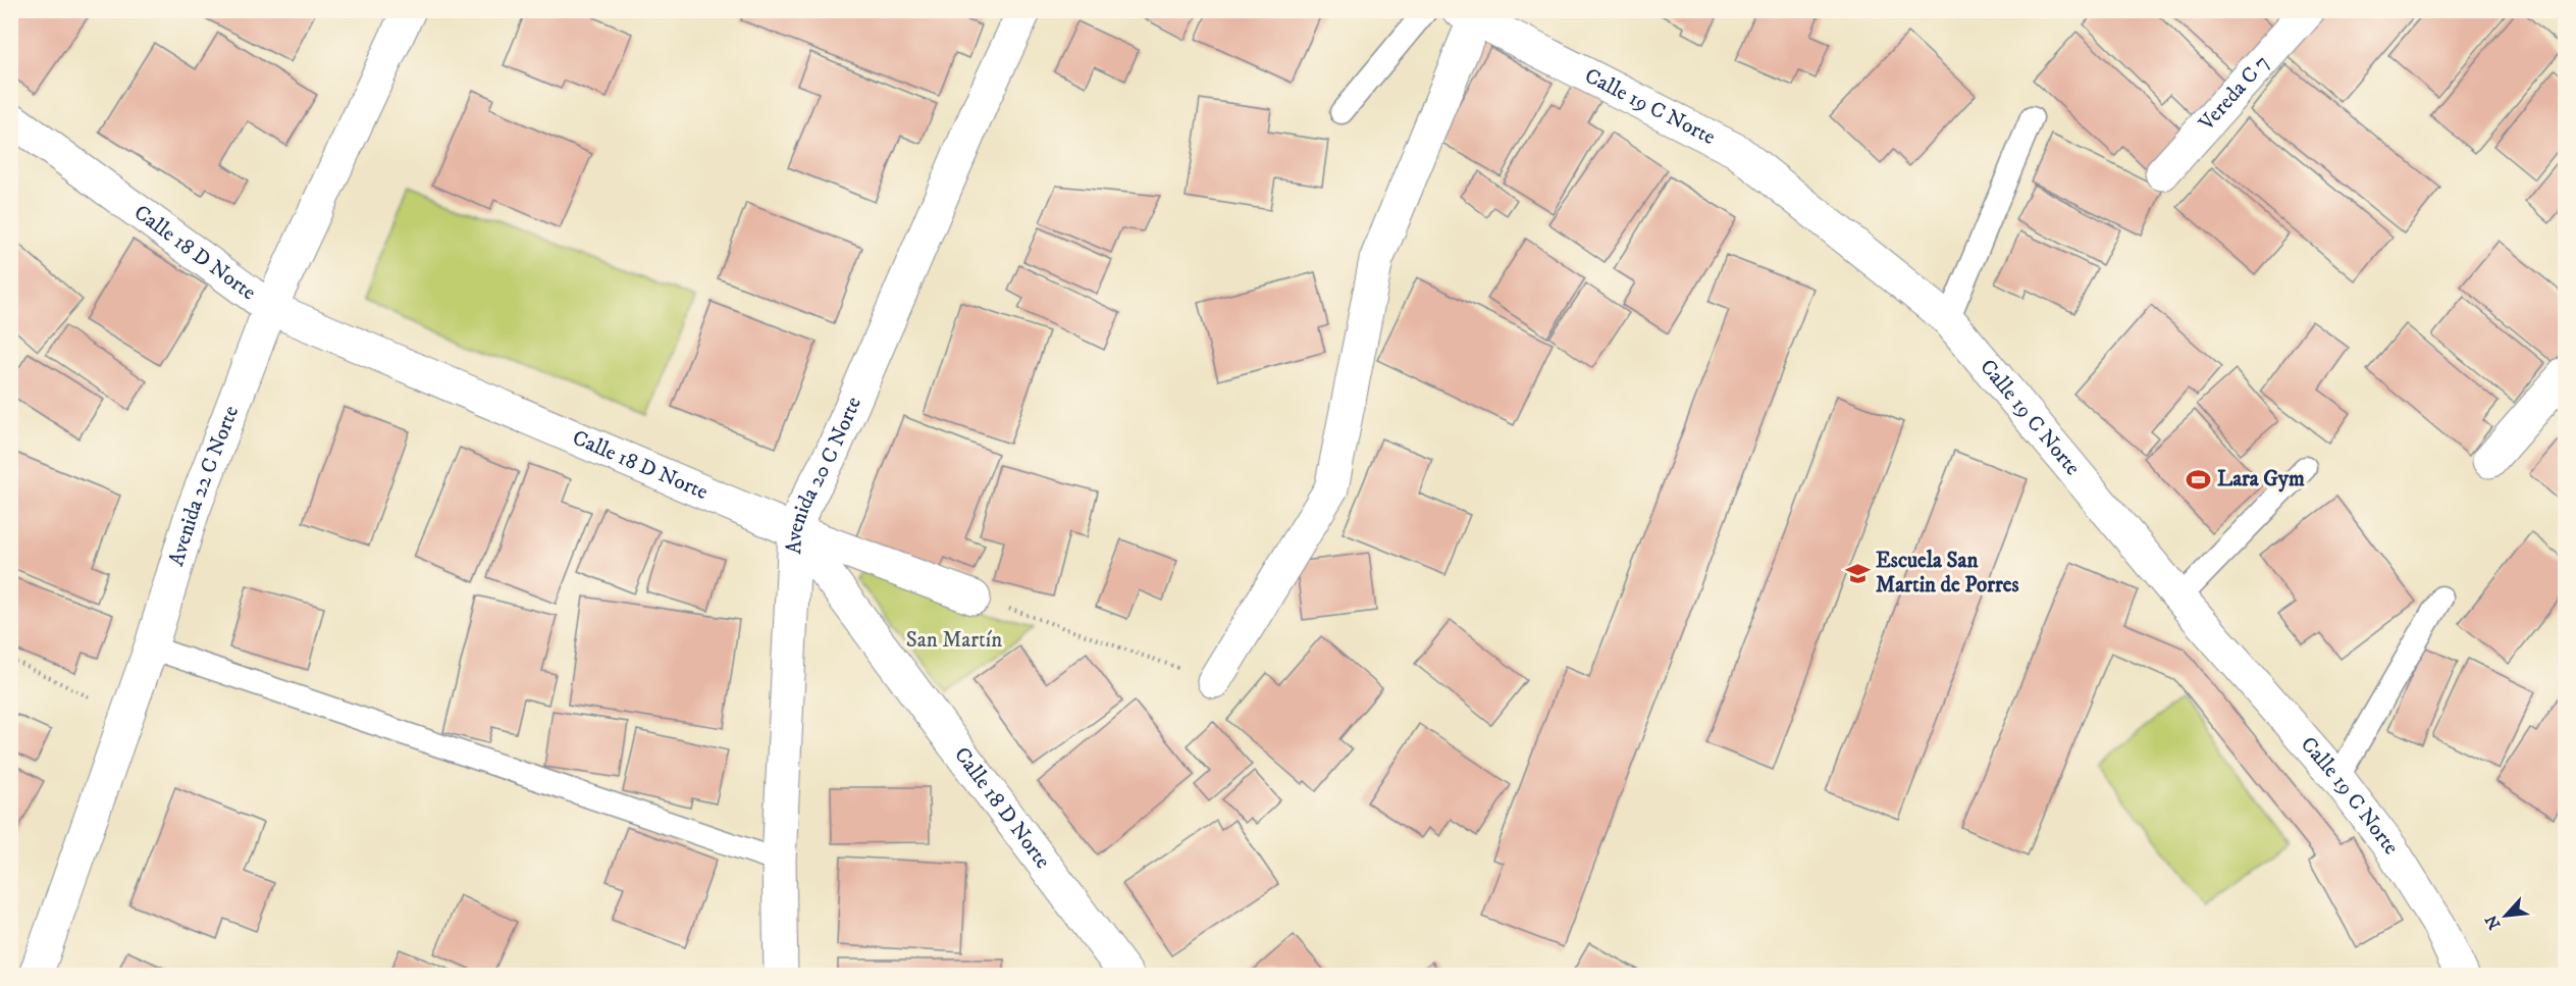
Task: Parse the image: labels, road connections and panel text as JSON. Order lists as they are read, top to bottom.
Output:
{
  "streets": {
    "street": [
      "Vereda C 7",
      "Calle 19 C Norte",
      "Calle 18 D Norte",
      "Avenida 20 C Norte",
      "Avenida 22 C Norte"
    ]
  },
  "crossings": [
    ["Calle 18 D Norte", "Avenida 20 C Norte"],
    ["Calle 18 D Norte", "Avenida 22 C Norte"]
  ],
  "parks": ["San Martín"],
  "places": {
    "sports": ["Lara Gym"],
    "school or university": ["Escuela San Martin de Porres"]
  },
  "north": "bottom left"
}
